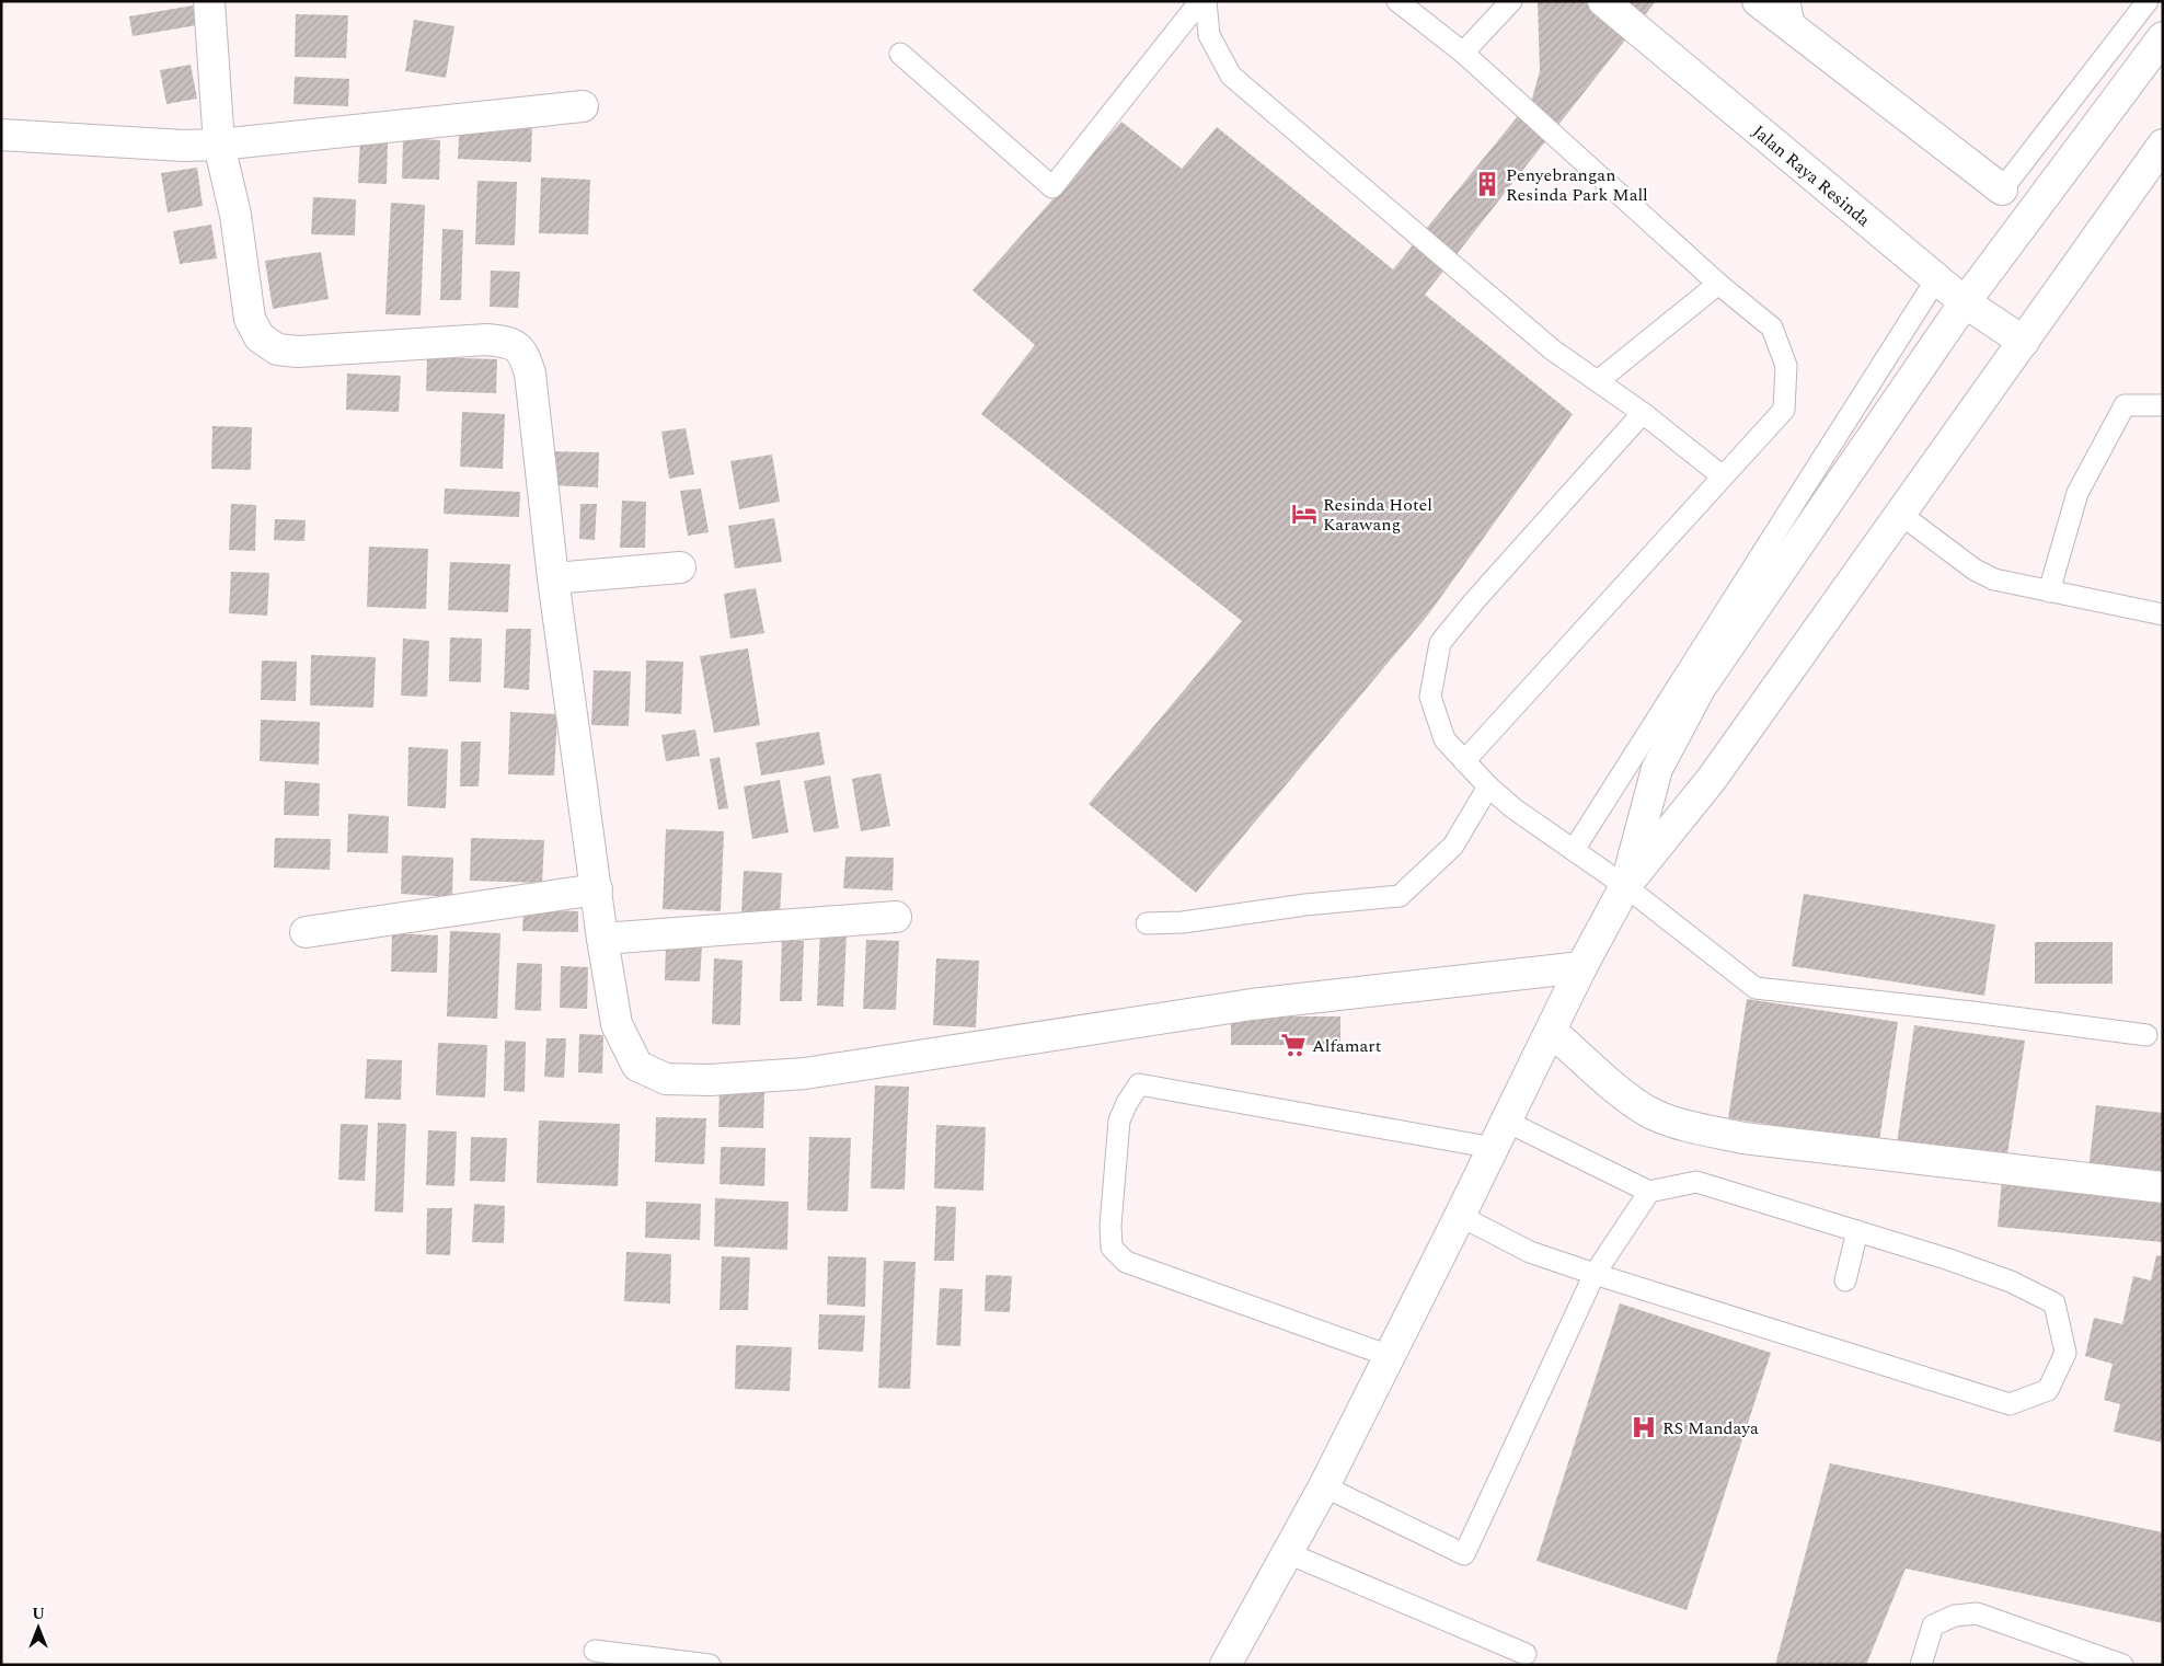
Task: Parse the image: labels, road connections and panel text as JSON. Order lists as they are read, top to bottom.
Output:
{
  "streets": {
    "street": ["Jalan Raya Resinda"]
  },
  "places": {
    "building": ["Penyebrangan Resinda Park Mall"],
    "hotel": ["Resinda Hotel Karawang"],
    "supermarket": ["Alfamart"],
    "hospital": ["RS Mandaya"]
  },
  "north": "top"
}
